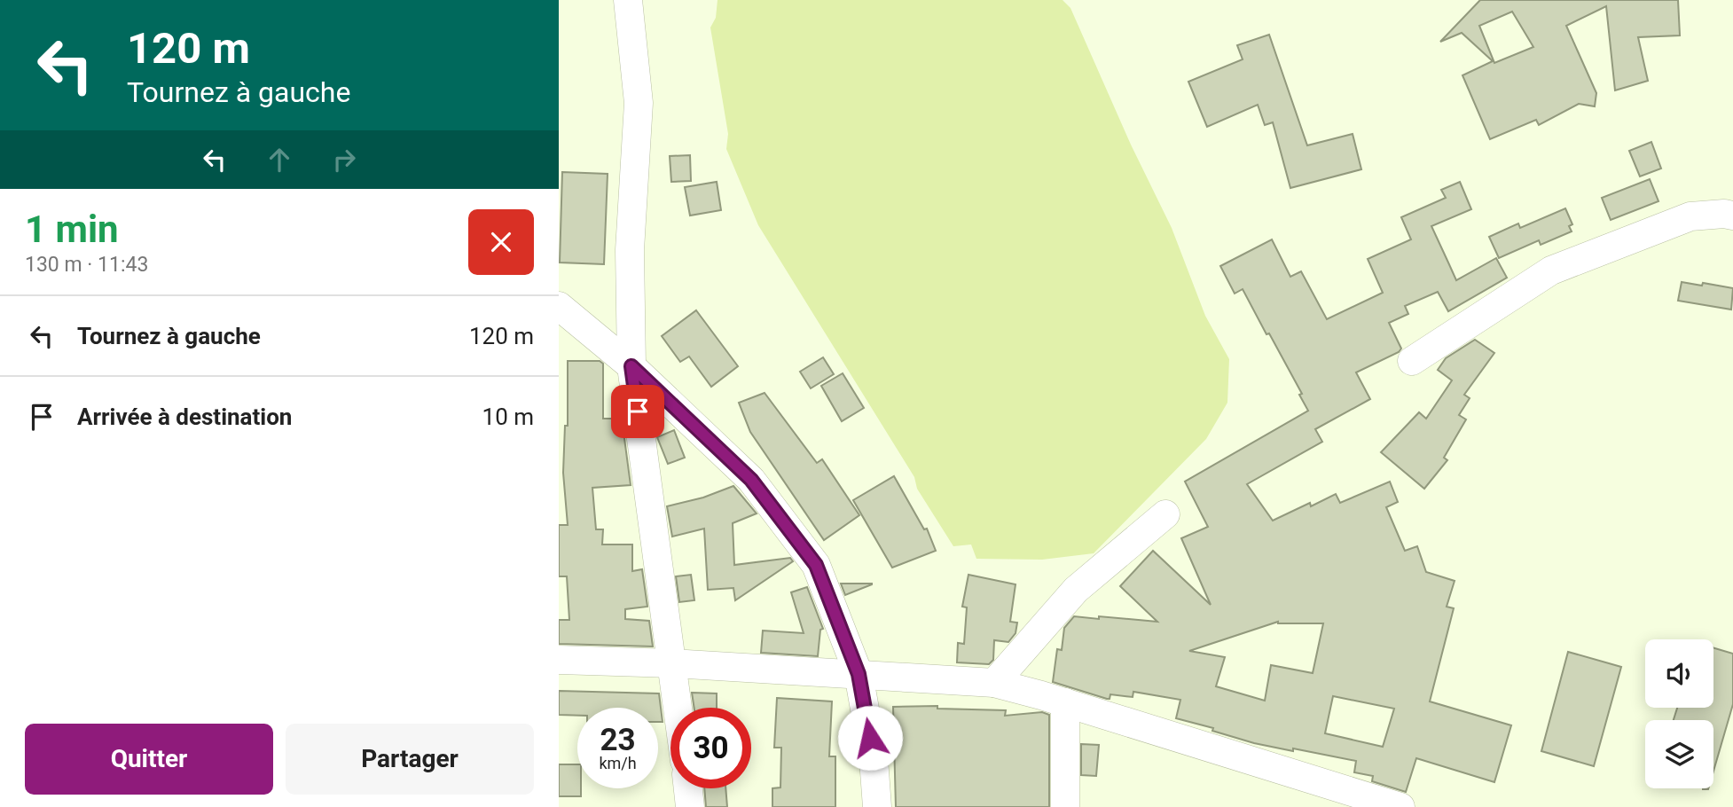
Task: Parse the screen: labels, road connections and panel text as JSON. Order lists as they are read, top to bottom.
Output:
{
  "page": {
    "turn": ["120 m", "Tournez à gauche"],
    "heading": ["1 min", "130 m · 11:43"],
    "list": [
      {
        "name": "Tournez à gauche",
        "value": "120 m"
      },
      {
        "name": "Arrivée à destination",
        "value": "10 m"
      }
    ],
    "speed": "23 km/h",
    "limit": "30",
    "buttons": ["Quitter", "Partager"]
  }
}
